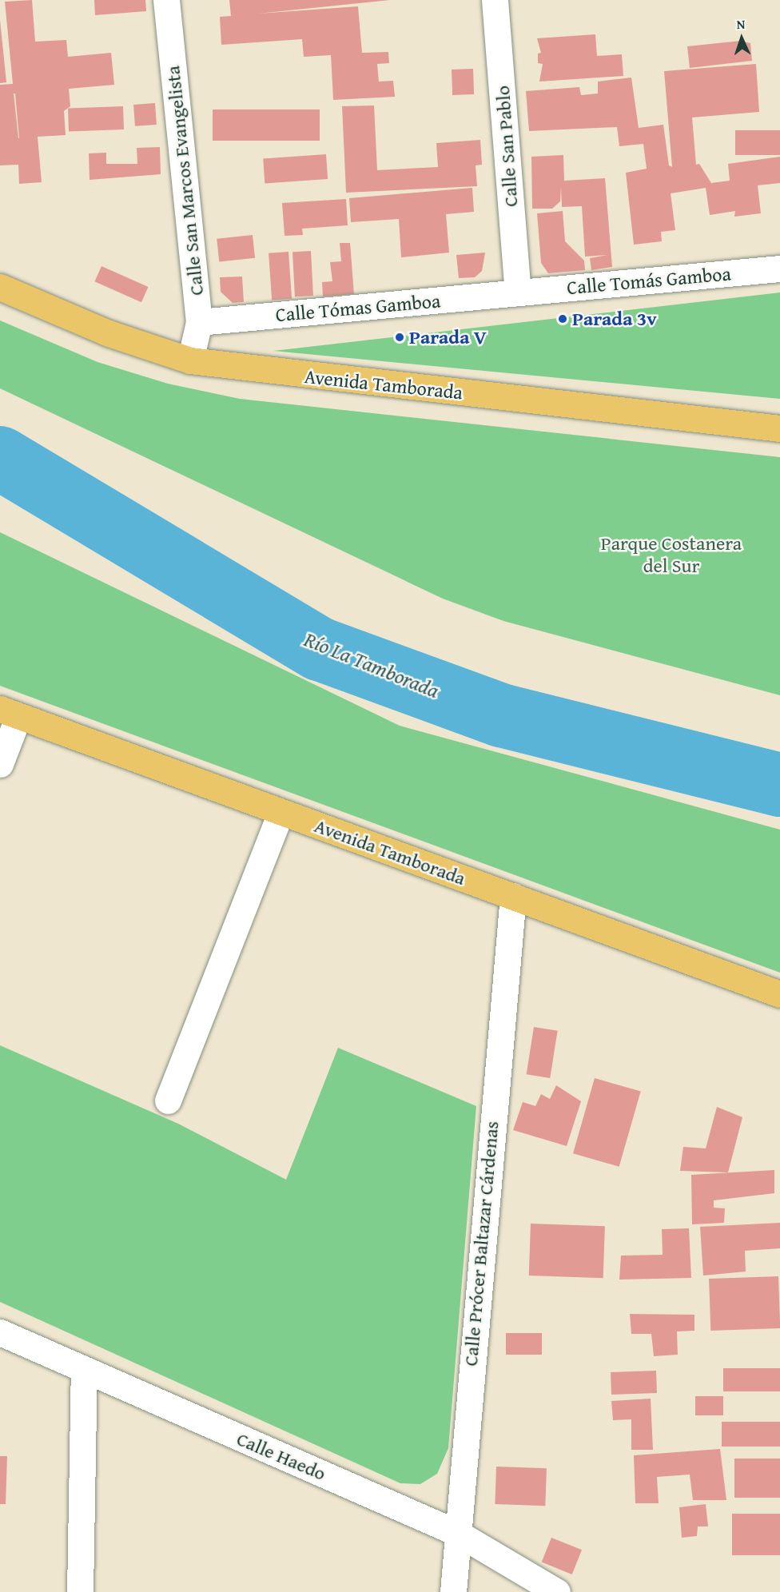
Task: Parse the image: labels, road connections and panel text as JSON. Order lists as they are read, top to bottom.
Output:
{
  "streets": {
    "main road": ["Avenida Tamborada"],
    "street": [
      "Calle San Pablo",
      "Calle San Marcos Evangelista",
      "Calle Tomás Gamboa",
      "Calle Tómas Gamboa",
      "Calle Prócer Baltazar Cárdenas",
      "Calle Haedo"
    ]
  },
  "crossings": [
    ["Calle San Pablo", "Calle Tomás Gamboa"],
    ["Calle San Pablo", "Calle Tómas Gamboa"],
    ["Calle San Marcos Evangelista", "Calle Tómas Gamboa"],
    ["Calle San Marcos Evangelista", "Avenida Tamborada"],
    ["Calle Tomás Gamboa", "Calle Tómas Gamboa"],
    ["Avenida Tamborada", "Calle Prócer Baltazar Cárdenas"],
    ["Calle Prócer Baltazar Cárdenas", "Calle Haedo"]
  ],
  "water": ["Río La Tamborada"],
  "parks": ["Parque Costanera del Sur"],
  "places": ["Parada 3v", "Parada V"],
  "north": "top"
}
